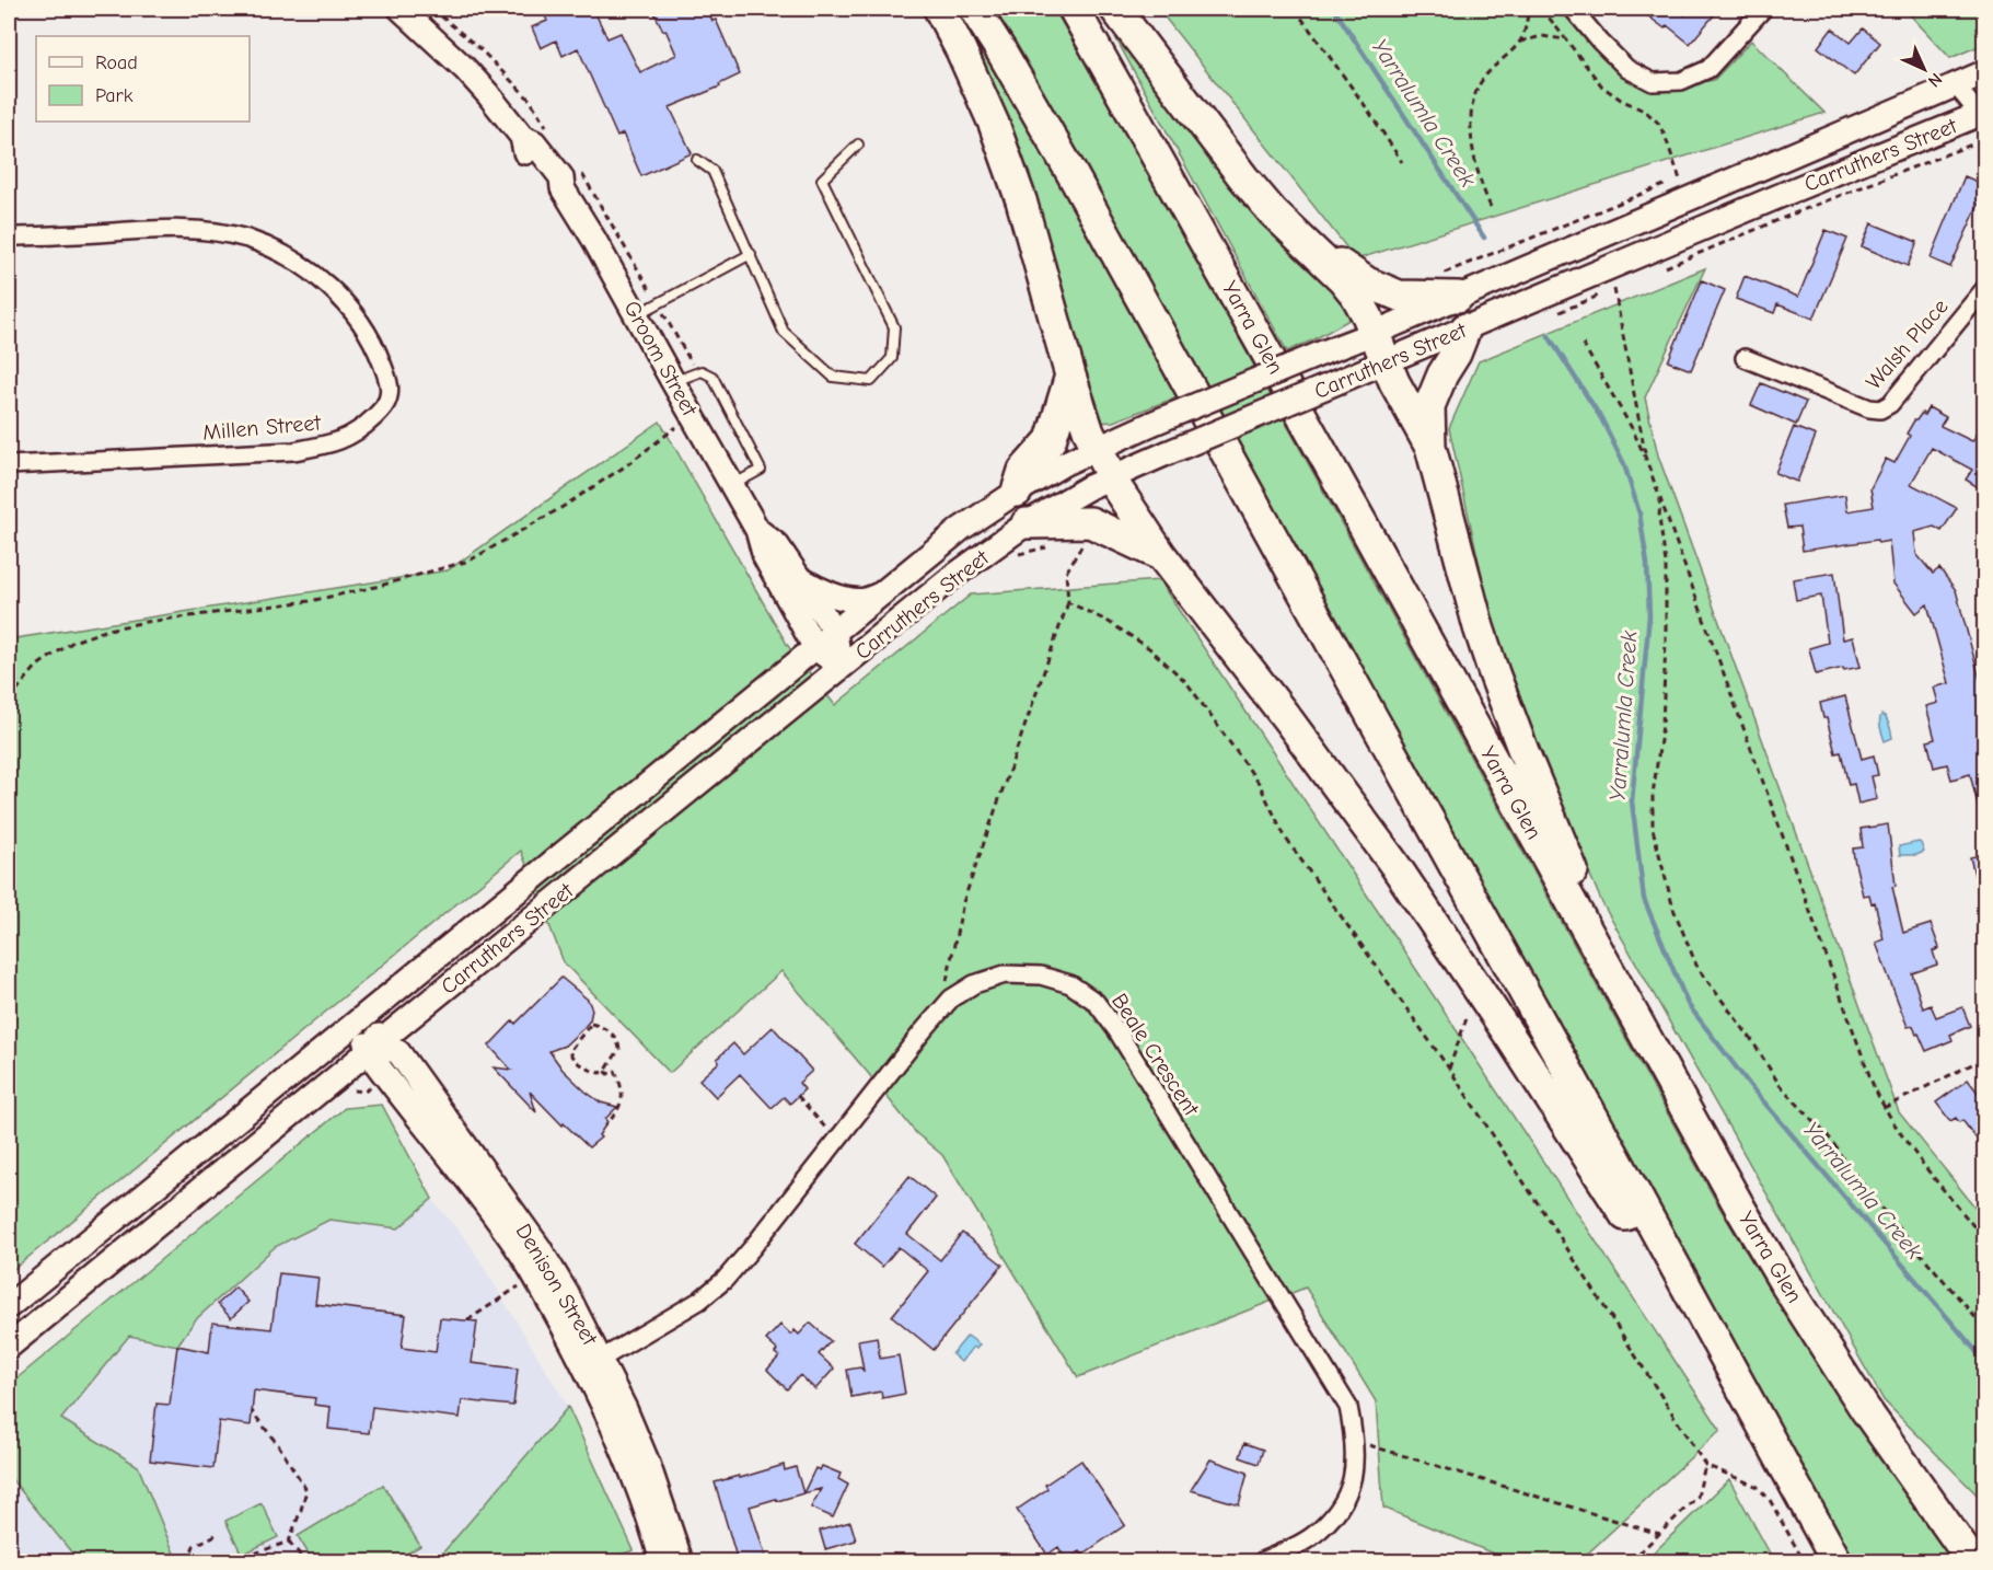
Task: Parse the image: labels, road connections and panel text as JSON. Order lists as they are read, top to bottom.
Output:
{
  "streets": {
    "highway": ["Yarra Glen"],
    "main road": ["Carruthers Street", "Groom Street", "Denison Street"],
    "street": ["Walsh Place", "Millen Street", "Beale Crescent"]
  },
  "crossings": [
    ["Carruthers Street", "Groom Street"],
    ["Carruthers Street", "Denison Street"],
    ["Beale Crescent", "Denison Street"]
  ],
  "water": ["Yarralumla Creek"],
  "legend": ["Road", "Park"],
  "north": "bottom right"
}
